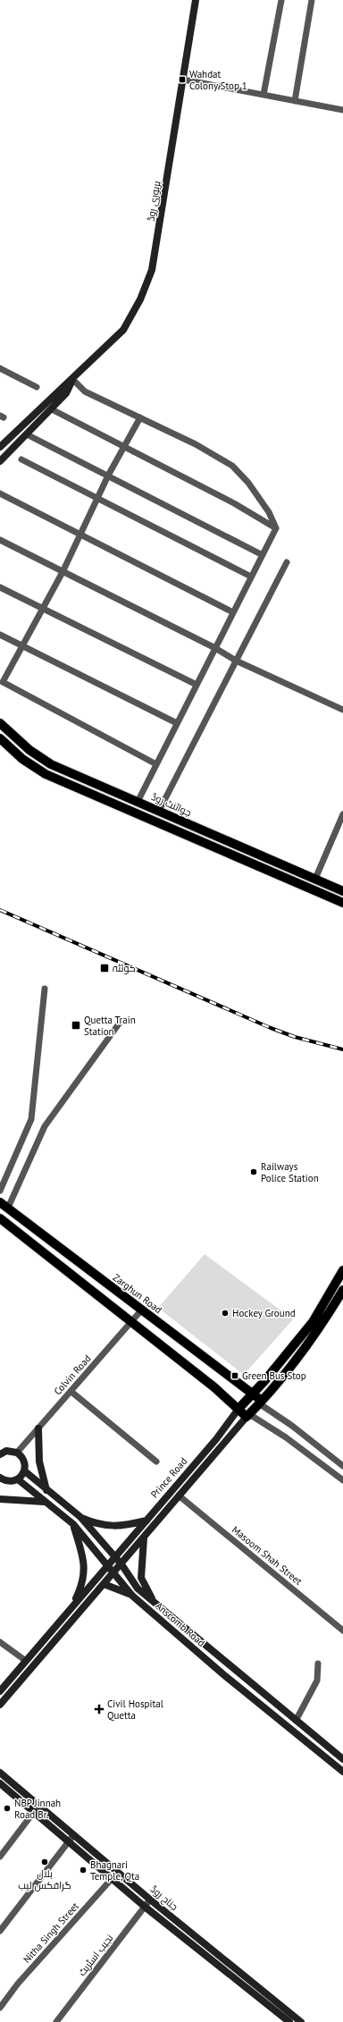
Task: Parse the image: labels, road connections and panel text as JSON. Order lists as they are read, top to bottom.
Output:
{
  "streets": {
    "main road": [
      "بریوری روڈ",
      "جوائنٹ روڈ",
      "Zarghun Road",
      "Prince Road",
      "Anscomb Road",
      "جناح روڈ"
    ],
    "street": [
      "Colvin Road",
      "Masoom Shah Street",
      "Nitha Singh Street",
      "نجیب اسٹریٹ"
    ]
  },
  "crossings": [
    ["Zarghun Road", "Colvin Road"],
    ["Zarghun Road", "Prince Road"],
    ["Prince Road", "Masoom Shah Street"],
    ["Prince Road", "Anscomb Road"],
    ["جناح روڈ", "Nitha Singh Street"],
    ["جناح روڈ", "نجیب اسٹریٹ"]
  ],
  "places": {
    "transit": [
      "Wahdat Colony Stop 1",
      "کوئٹہ",
      "Quetta Train Station",
      "Green Bus Stop"
    ],
    "other": [
      "Railways Police Station",
      "Hockey Ground",
      "NBP Jinnah Road Br.",
      "بلال گرافکس لیب",
      "Bhagnari Temple, Qta"
    ],
    "health": ["Civil Hospital Quetta"]
  }
}
